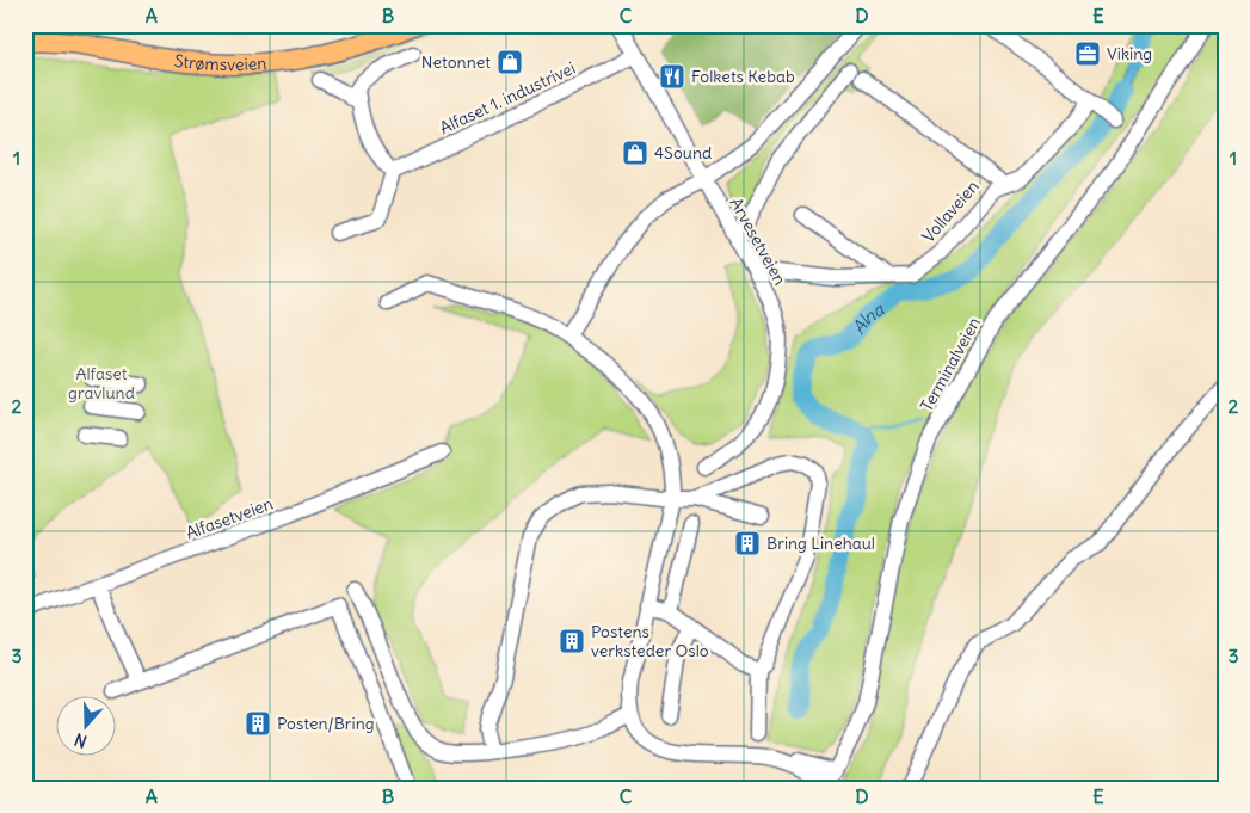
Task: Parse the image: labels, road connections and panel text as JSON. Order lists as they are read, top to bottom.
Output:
{
  "streets": {
    "main road": ["Strømsveien"],
    "street": [
      "Alfaset 1. industrivei",
      "Vollaveien",
      "Arvesetveien",
      "Terminalveien",
      "Alfasetveien"
    ]
  },
  "crossings": [
    ["Alfaset 1. industrivei", "Arvesetveien"],
    ["Vollaveien", "Arvesetveien"]
  ],
  "water": ["Alna"],
  "parks": ["Alfaset gravlund"],
  "places": {
    "office": ["Viking"],
    "shop": ["Netonnet", "4Sound"],
    "restaurant": ["Folkets Kebab"],
    "building": ["Bring Linehaul", "Postens verksteder Oslo", "Posten/Bring"]
  },
  "north": "bottom",
  "grid": {
    "columns": [
      "A",
      "B",
      "C",
      "D",
      "E"
    ],
    "rows": ["1", "2", "3"]
  }
}
